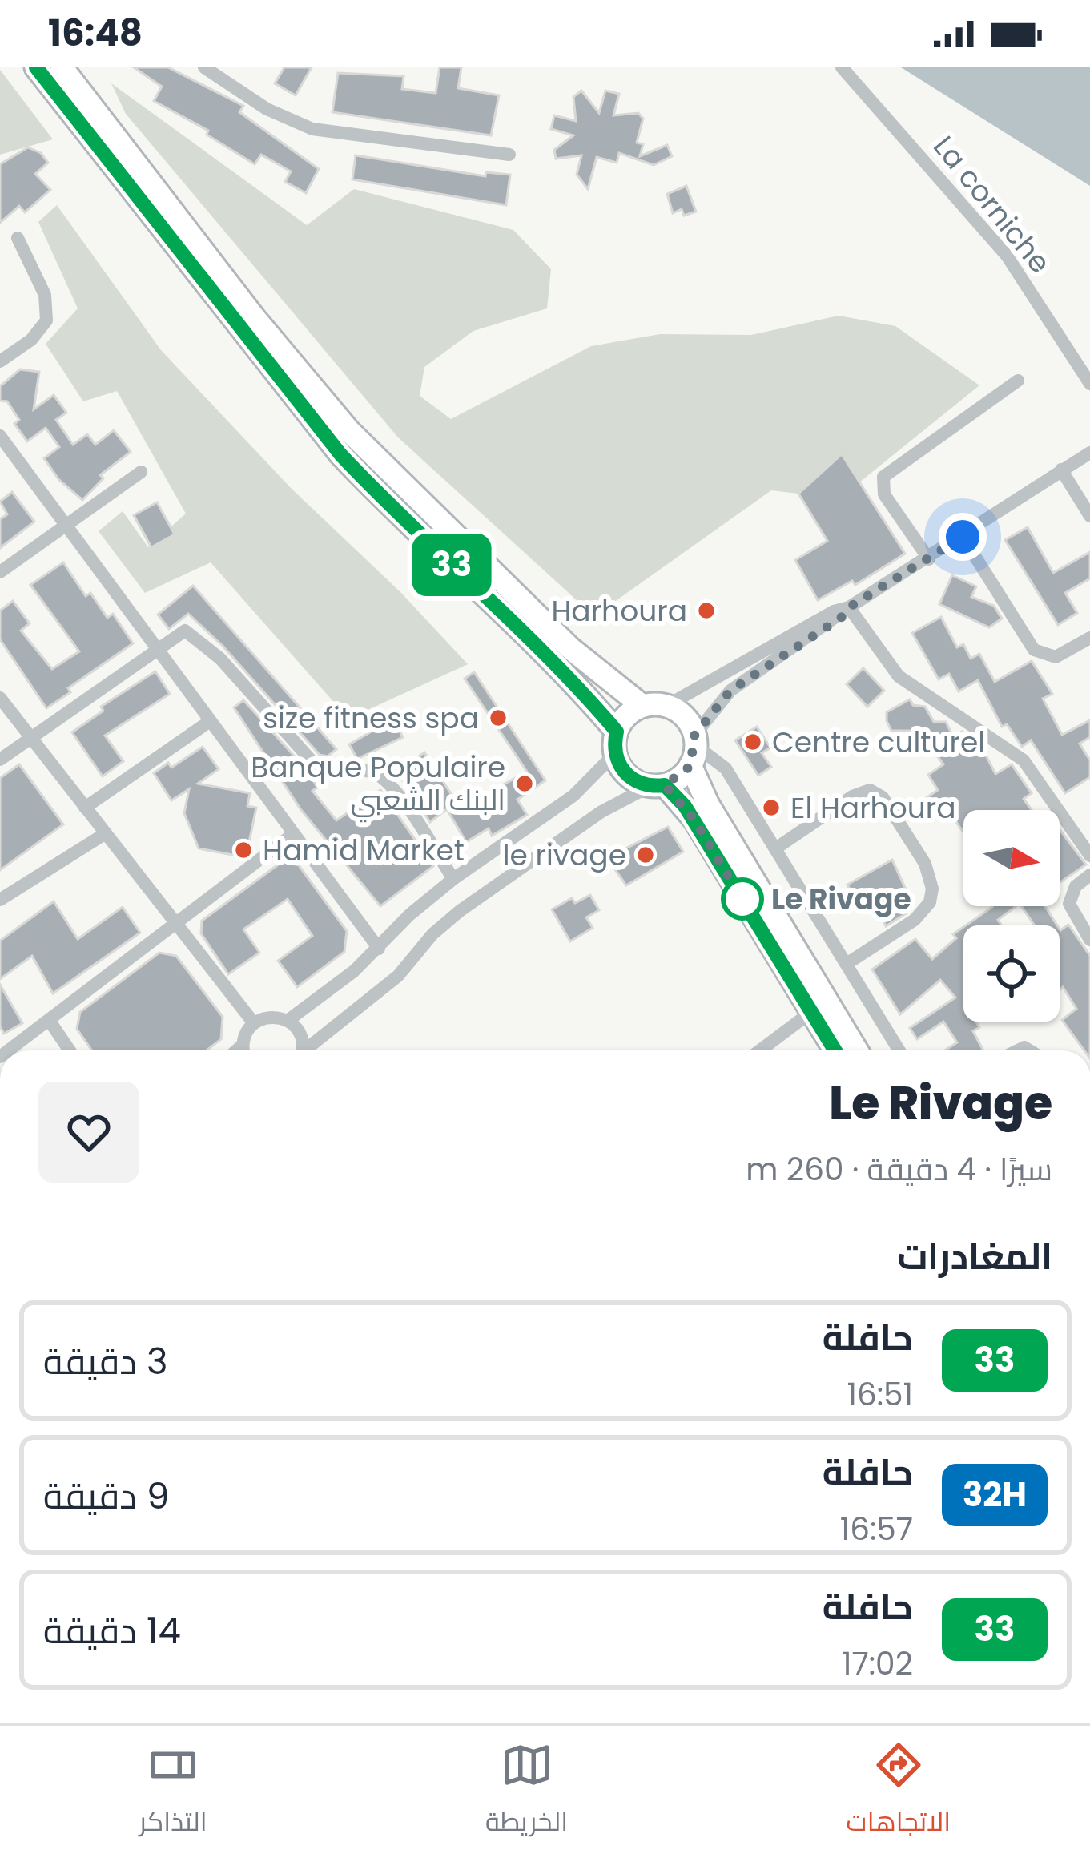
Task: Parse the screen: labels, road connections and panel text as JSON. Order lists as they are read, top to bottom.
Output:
{
  "streets": {
    "street": ["La corniche"]
  },
  "places": [
    "Harhoura",
    "size fitness spa",
    "Centre culturel",
    "Banque Populaire البنك الشعبي",
    "El Harhoura",
    "Hamid Market",
    "le rivage",
    "Le Rivage"
  ],
  "lines": ["bus line 33"],
  "north": "right",
  "page": {
    "status": "16:48",
    "on_map": "33",
    "heading": [
      ["Le Rivage", "سيرًا · 4 دقيقة · 260 m"],
      "المغادرات"
    ],
    "list": [
      {
        "mark": "33",
        "name": "حافلة",
        "note": "16:51",
        "value": "3 دقيقة"
      },
      {
        "mark": "32H",
        "name": "حافلة",
        "note": "16:57",
        "value": "9 دقيقة"
      },
      {
        "mark": "33",
        "name": "حافلة",
        "note": "17:02",
        "value": "14 دقيقة"
      }
    ],
    "tabs": ["الاتجاهات", "الخريطة", "التذاكر"]
  }
}
